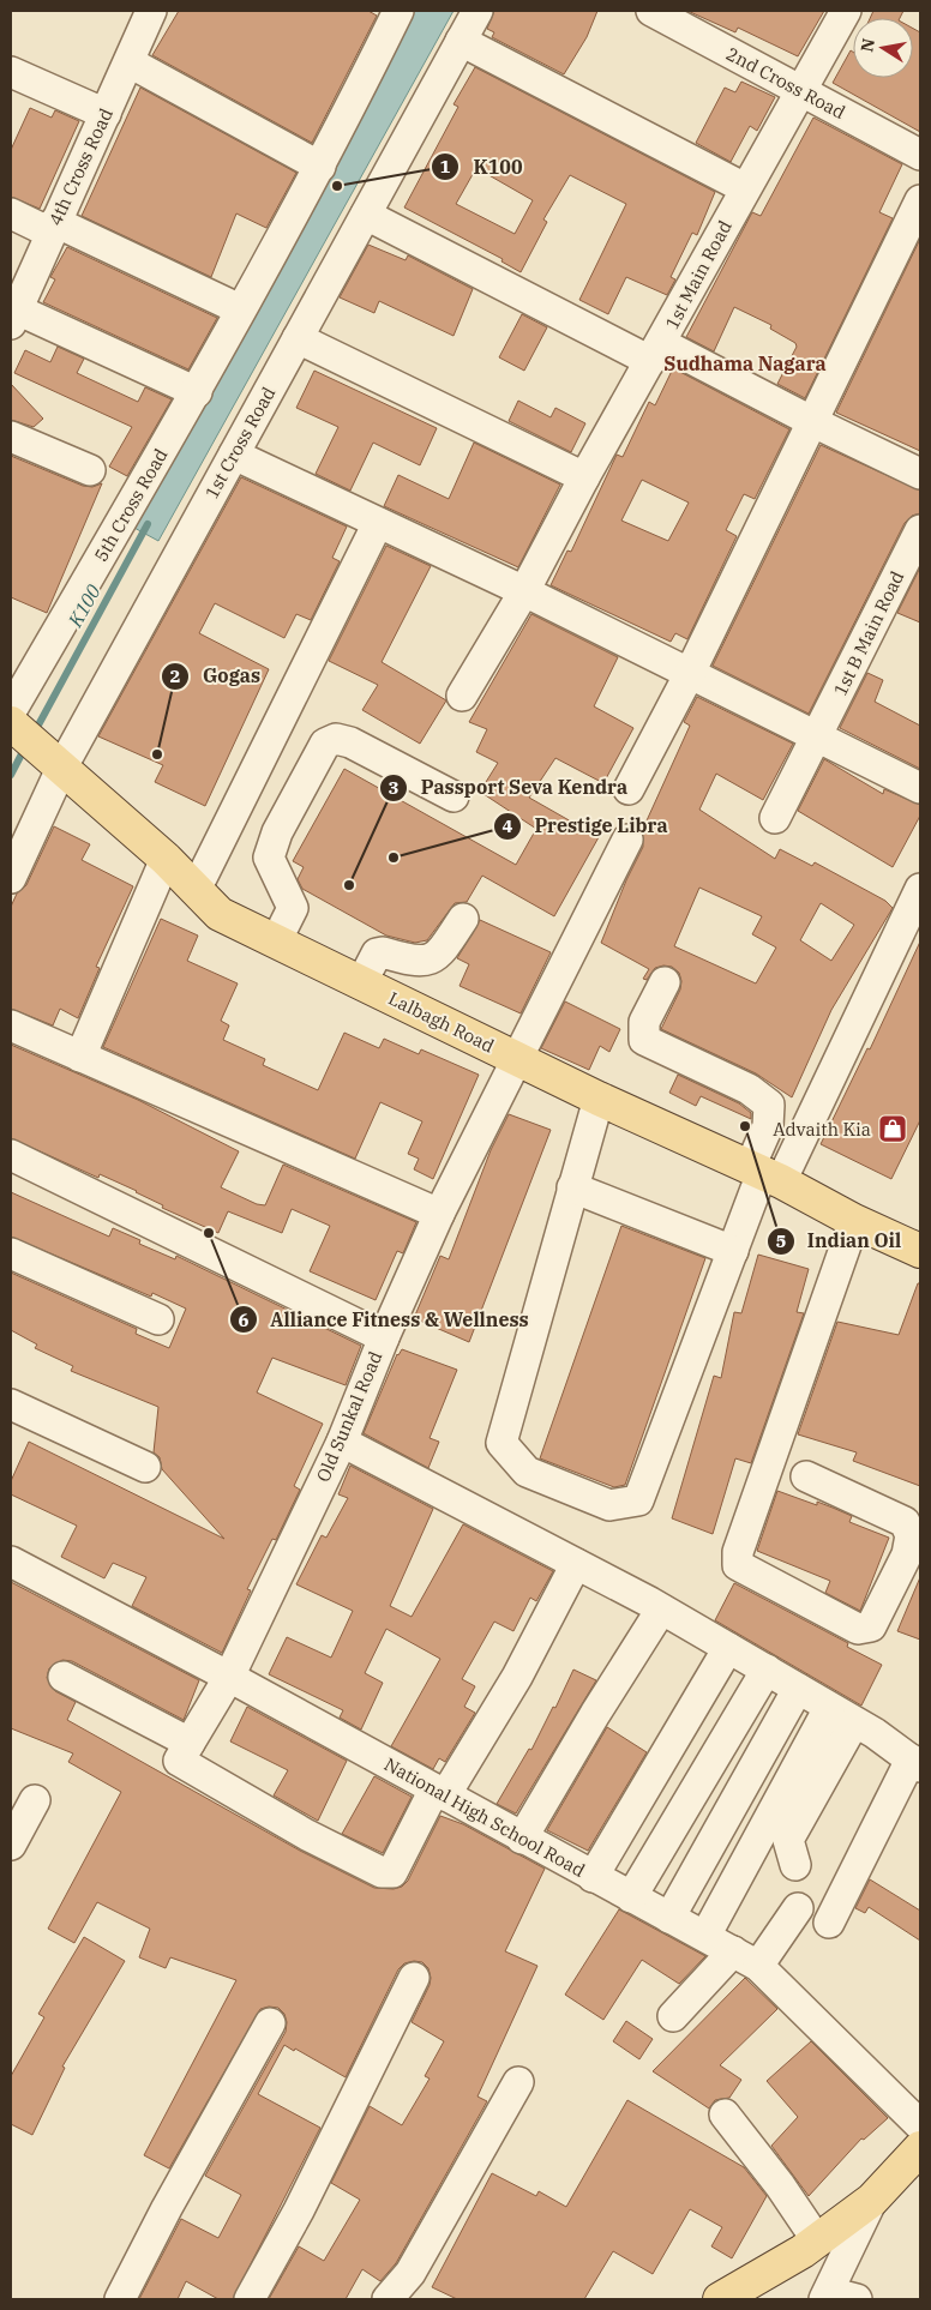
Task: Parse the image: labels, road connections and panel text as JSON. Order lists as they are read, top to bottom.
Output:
{
  "streets": {
    "main road": ["Lalbagh Road"],
    "street": [
      "2nd Cross Road",
      "4th Cross Road",
      "1st Main Road",
      "1st Cross Road",
      "5th Cross Road",
      "1st B Main Road",
      "Old Sunkal Road",
      "National High School Road"
    ]
  },
  "crossings": [
    ["2nd Cross Road", "1st Main Road"],
    ["1st Cross Road", "Lalbagh Road"],
    ["Lalbagh Road", "Old Sunkal Road"],
    ["Old Sunkal Road", "National High School Road"]
  ],
  "districts": ["Sudhama Nagara"],
  "water": ["K100"],
  "places": {
    "other": [
      "K100",
      "Gogas",
      "Prestige Libra",
      "Passport Seva Kendra",
      "Indian Oil",
      "Alliance Fitness & Wellness"
    ],
    "shop": ["Advaith Kia"]
  },
  "north": "left"
}
